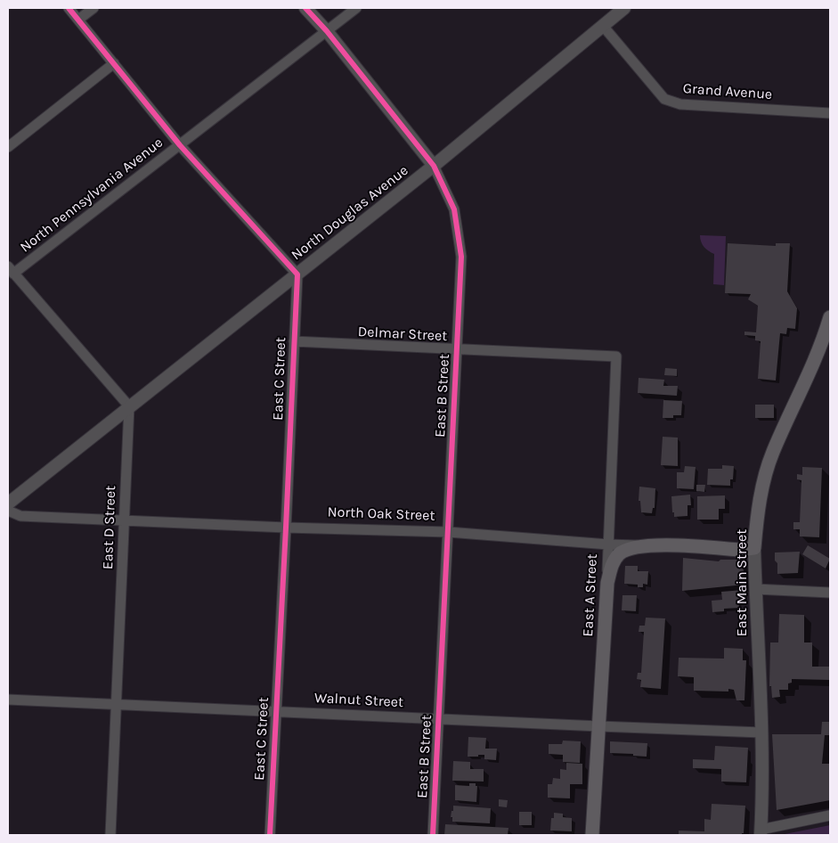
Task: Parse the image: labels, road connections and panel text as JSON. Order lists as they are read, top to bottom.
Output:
{
  "streets": {
    "main road": ["North Oak Street", "East Main Street", "East A Street"],
    "street": [
      "Grand Avenue",
      "North Pennsylvania Avenue",
      "North Douglas Avenue",
      "Delmar Street",
      "East C Street",
      "East B Street",
      "East D Street",
      "Walnut Street"
    ]
  },
  "crossings": [
    ["Grand Avenue", "North Douglas Avenue"],
    ["North Pennsylvania Avenue", "East B Street"],
    ["North Douglas Avenue", "East C Street"],
    ["North Douglas Avenue", "East B Street"],
    ["North Douglas Avenue", "East D Street"],
    ["Delmar Street", "East C Street"],
    ["Delmar Street", "East B Street"],
    ["Delmar Street", "East A Street"],
    ["East C Street", "North Oak Street"],
    ["East C Street", "Walnut Street"],
    ["East B Street", "North Oak Street"],
    ["East B Street", "Walnut Street"],
    ["North Oak Street", "East D Street"],
    ["North Oak Street", "East Main Street"],
    ["North Oak Street", "East A Street"],
    ["East D Street", "Walnut Street"],
    ["East Main Street", "Walnut Street"],
    ["East A Street", "Walnut Street"]
  ]
}
